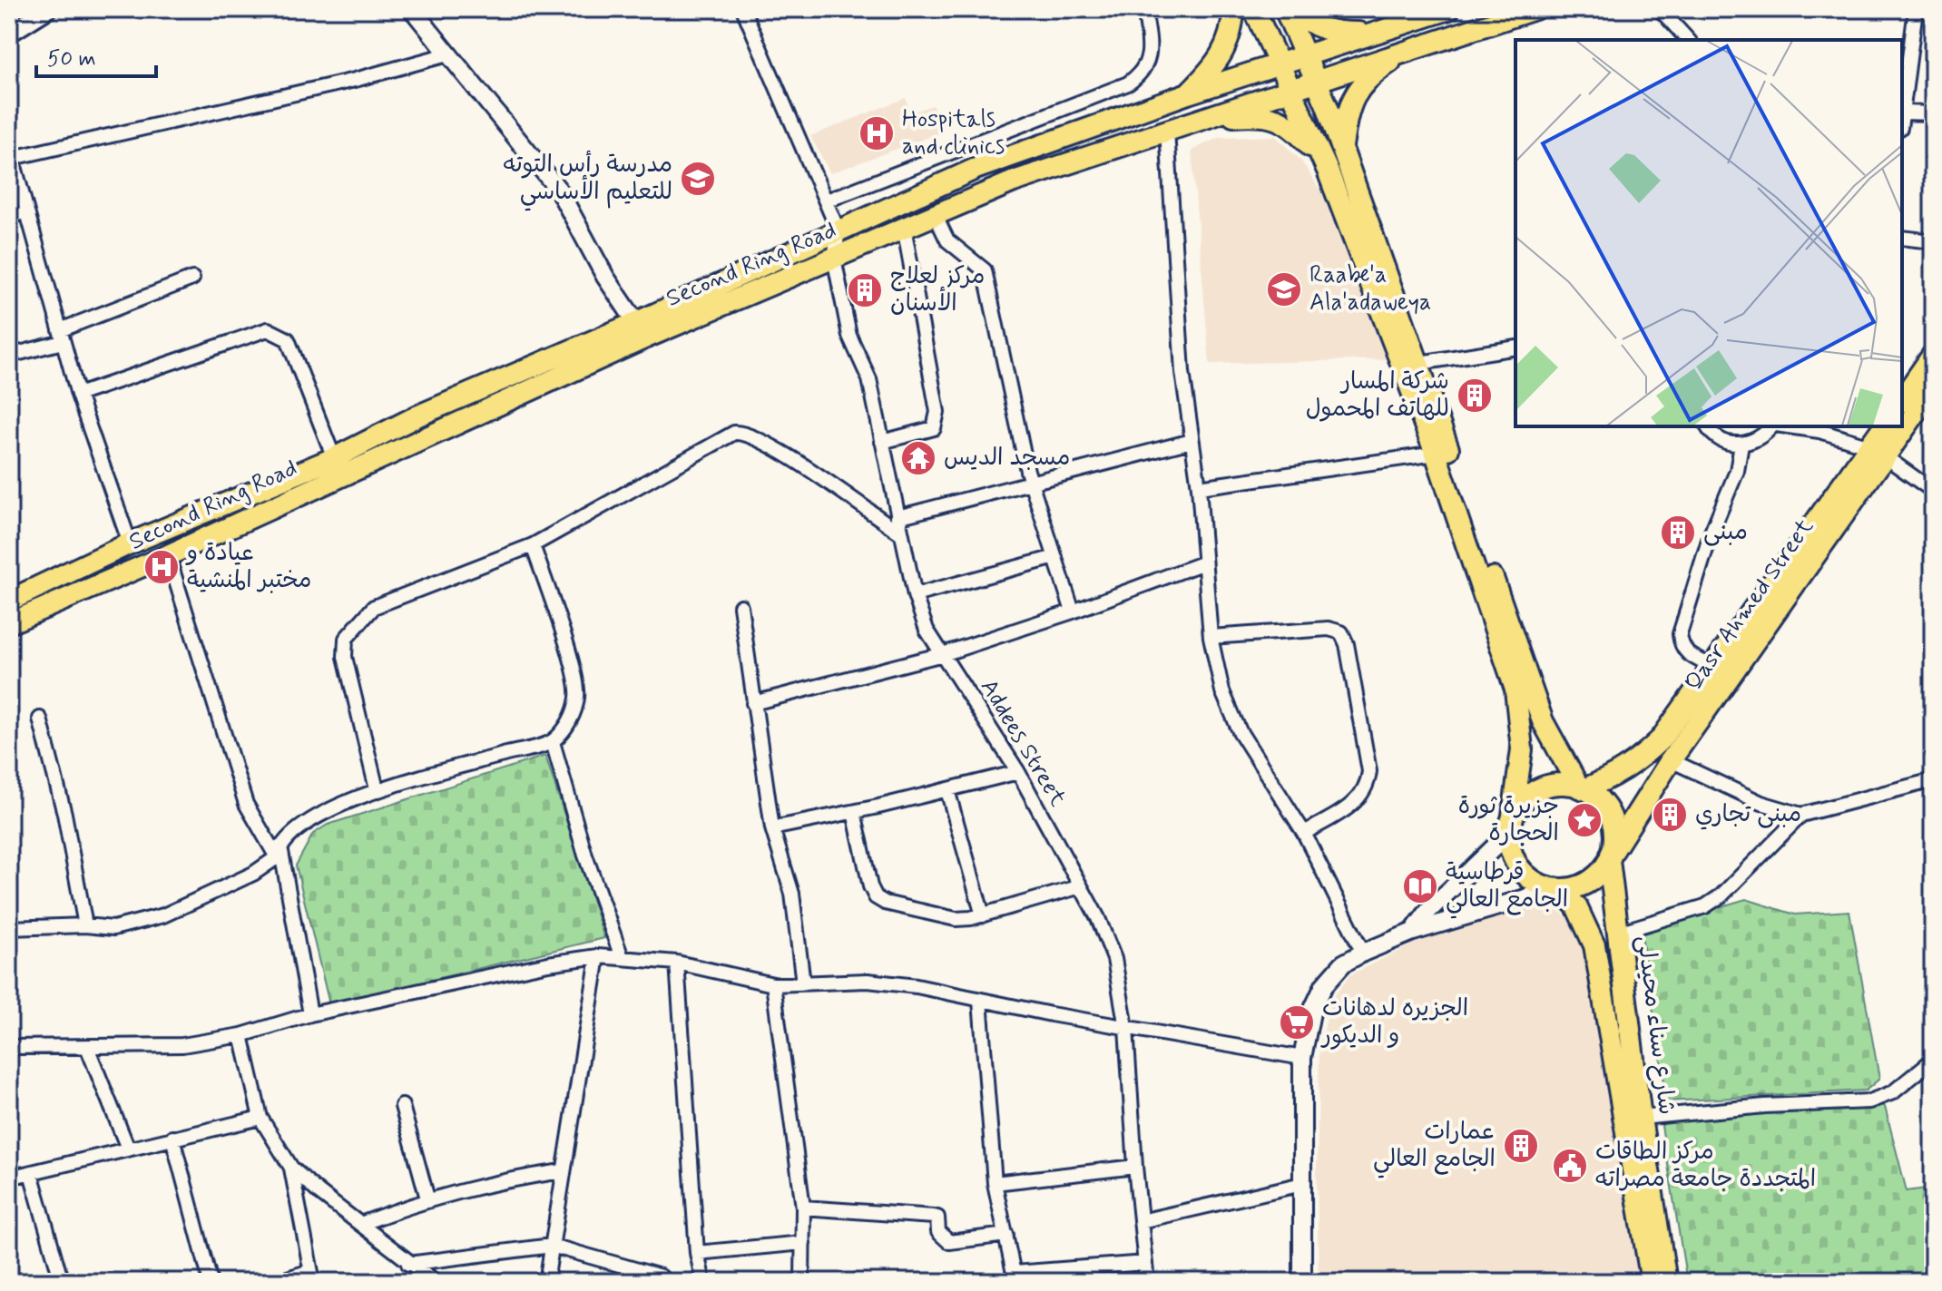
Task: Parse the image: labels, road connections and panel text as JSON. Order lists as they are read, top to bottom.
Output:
{
  "streets": {
    "main road": ["Second Ring Road", "Qasr Ahmed Street", "شارع سناء محيدلى"],
    "street": ["Addees Street"]
  },
  "crossings": [
    ["Second Ring Road", "Addees Street"],
    ["Qasr Ahmed Street", "شارع سناء محيدلى"]
  ],
  "places": {
    "hospital": ["Hospitals and clinics", "عيادة و مختبر المنشية"],
    "school or university": ["مدرسة رأس التوته للتعليم الأساسي", "Raabe'a Ala'adaweya"],
    "building": [
      "مركز لعلاج الأسنان",
      "شركة المسار للهاتف المحمول",
      "مبنى",
      "مبنى تجاري",
      "عمارات الجامع العالي"
    ],
    "temple": ["مسجد الديس"],
    "place": ["جزيرة ثورة الحجارة"],
    "library": ["قرطاسية الجامع العالي"],
    "supermarket": ["الجزيره لدهانات و الديكور"],
    "public building": ["مركز الطاقات المتجددة جامعة مصراته"]
  },
  "scale_bar": "50 m"
}
